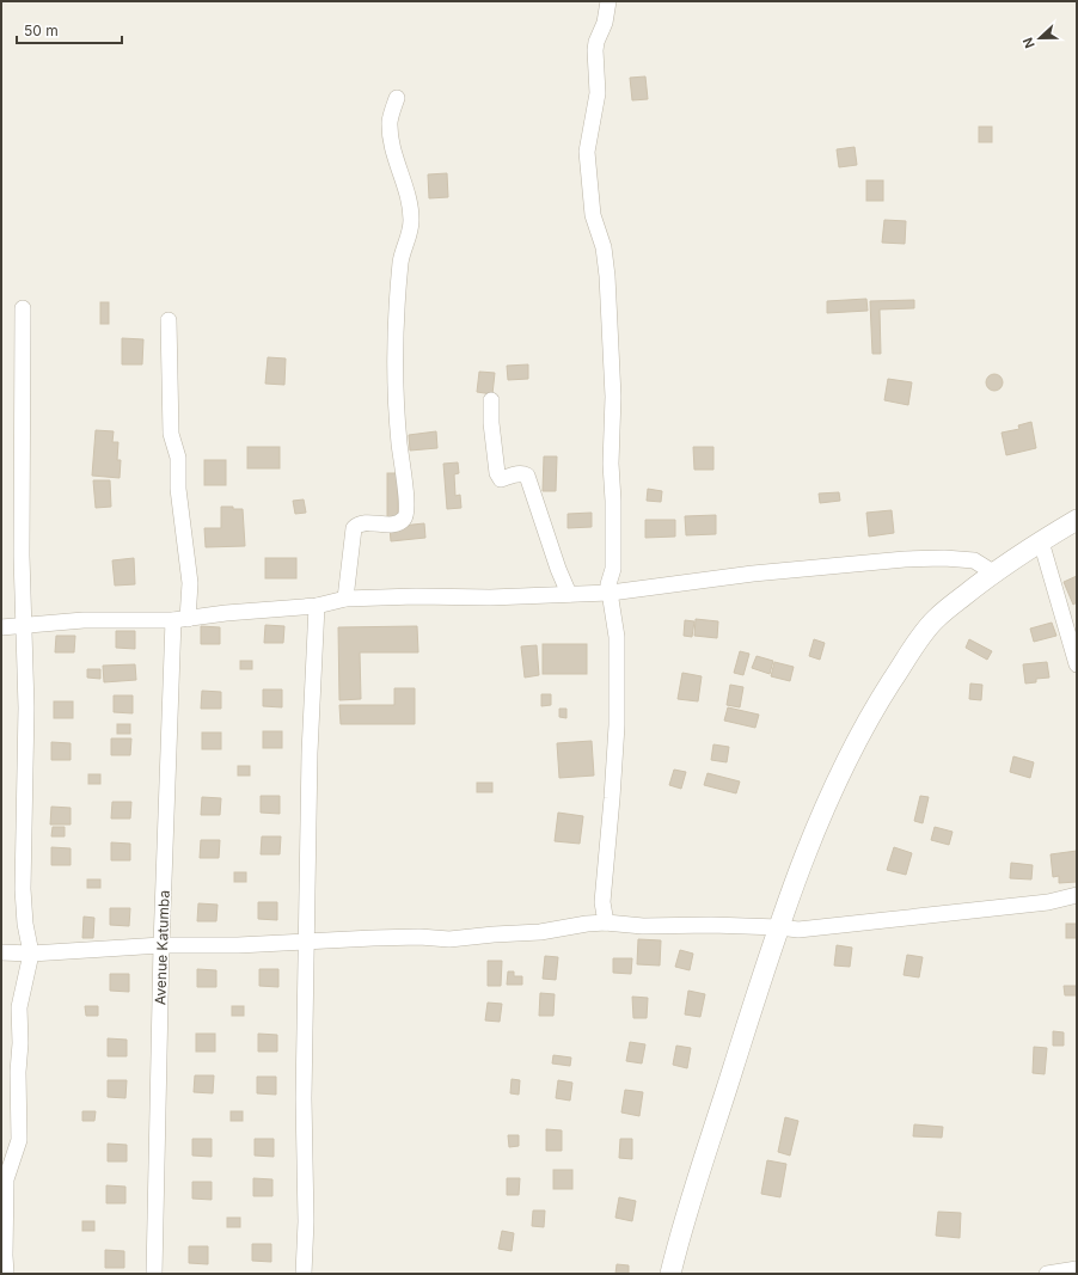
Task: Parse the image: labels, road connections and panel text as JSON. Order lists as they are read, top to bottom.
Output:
{
  "streets": {
    "street": ["Avenue Katumba"]
  },
  "scale_bar": "50 m",
  "north": "left"
}
